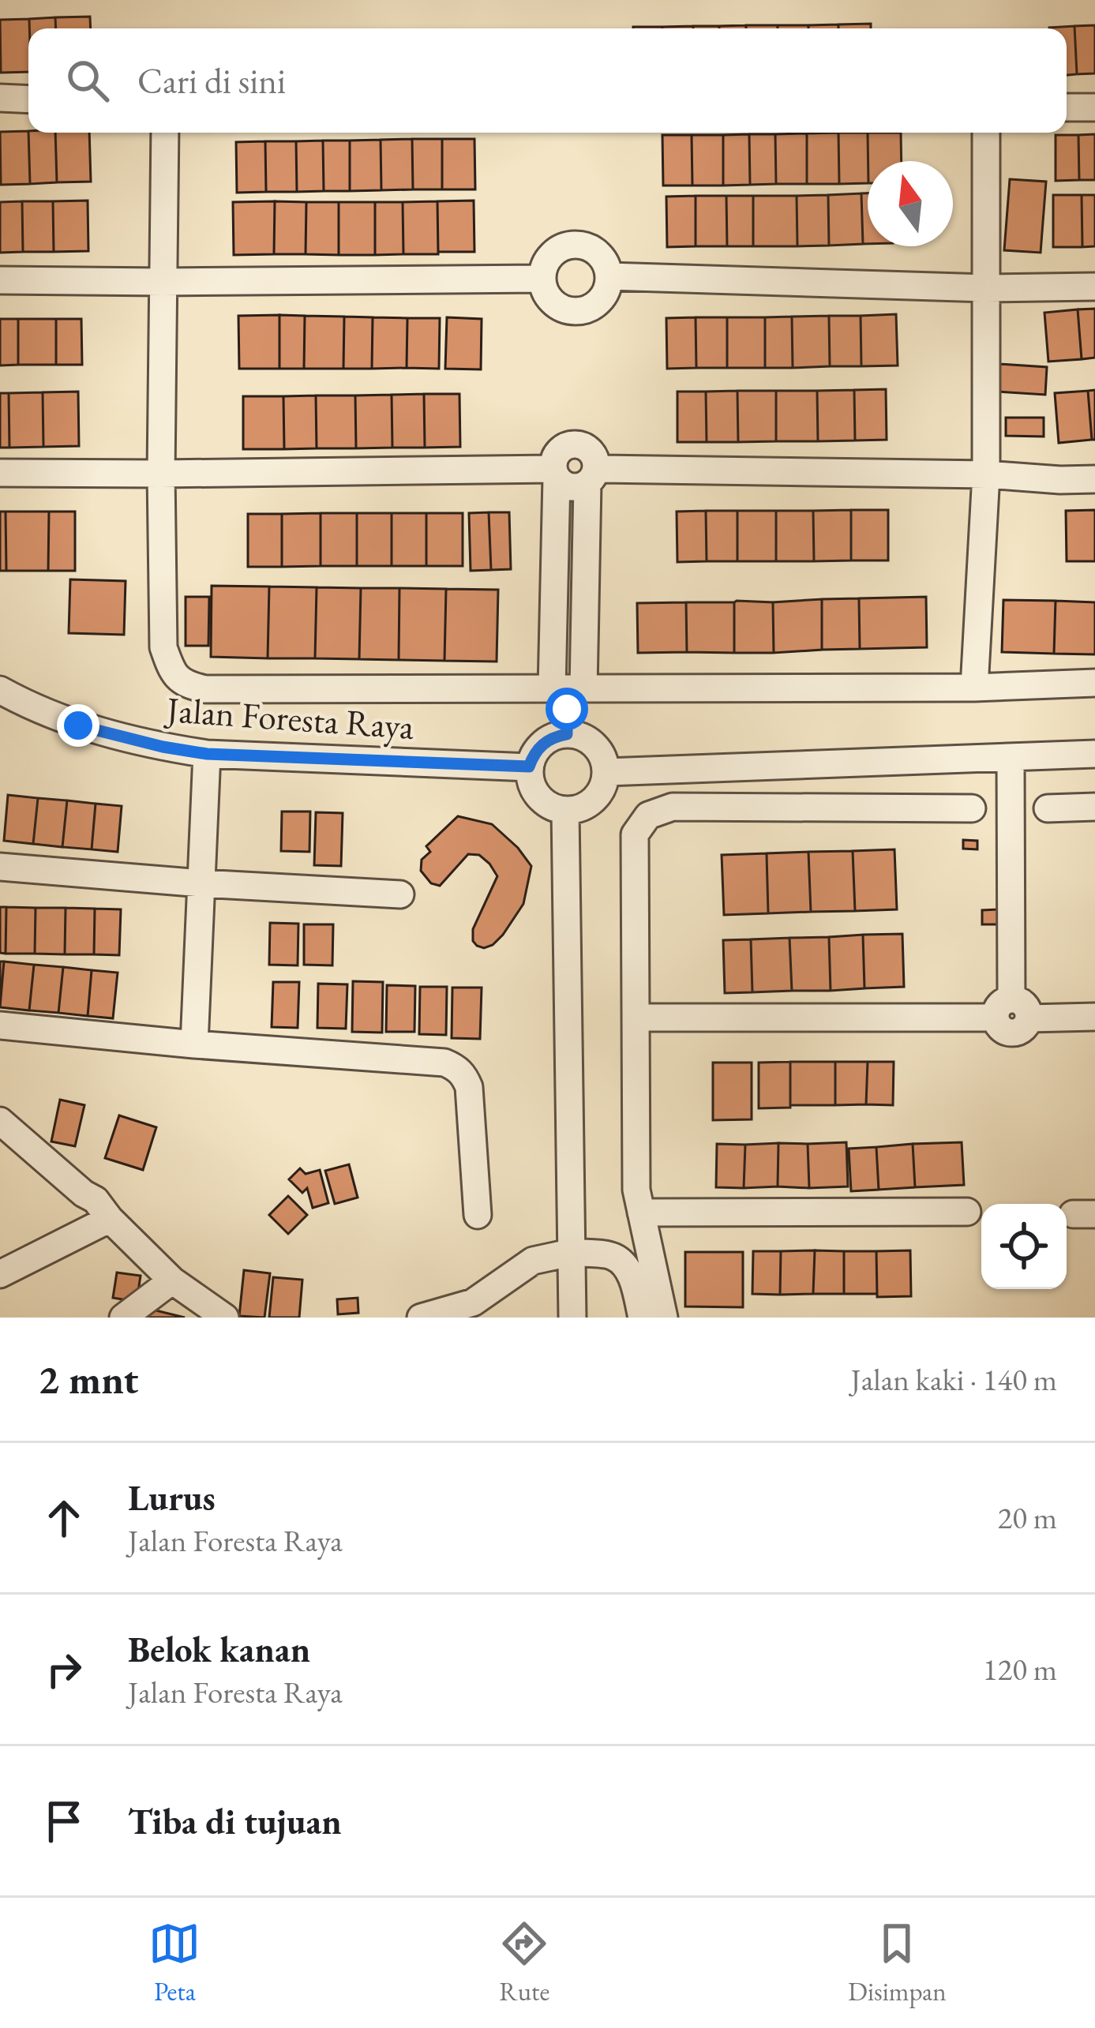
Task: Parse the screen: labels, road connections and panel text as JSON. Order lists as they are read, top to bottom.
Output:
{
  "streets": {
    "street": ["Jalan Foresta Raya"]
  },
  "north": "top",
  "page": {
    "search": "Cari di sini",
    "heading": ["2 mnt", "Jalan kaki · 140 m"],
    "list": [
      ["Lurus", "Jalan Foresta Raya", "20 m"],
      ["Belok kanan", "Jalan Foresta Raya", "120 m"],
      "Tiba di tujuan"
    ],
    "nav": ["Peta", "Rute", "Disimpan"]
  }
}
